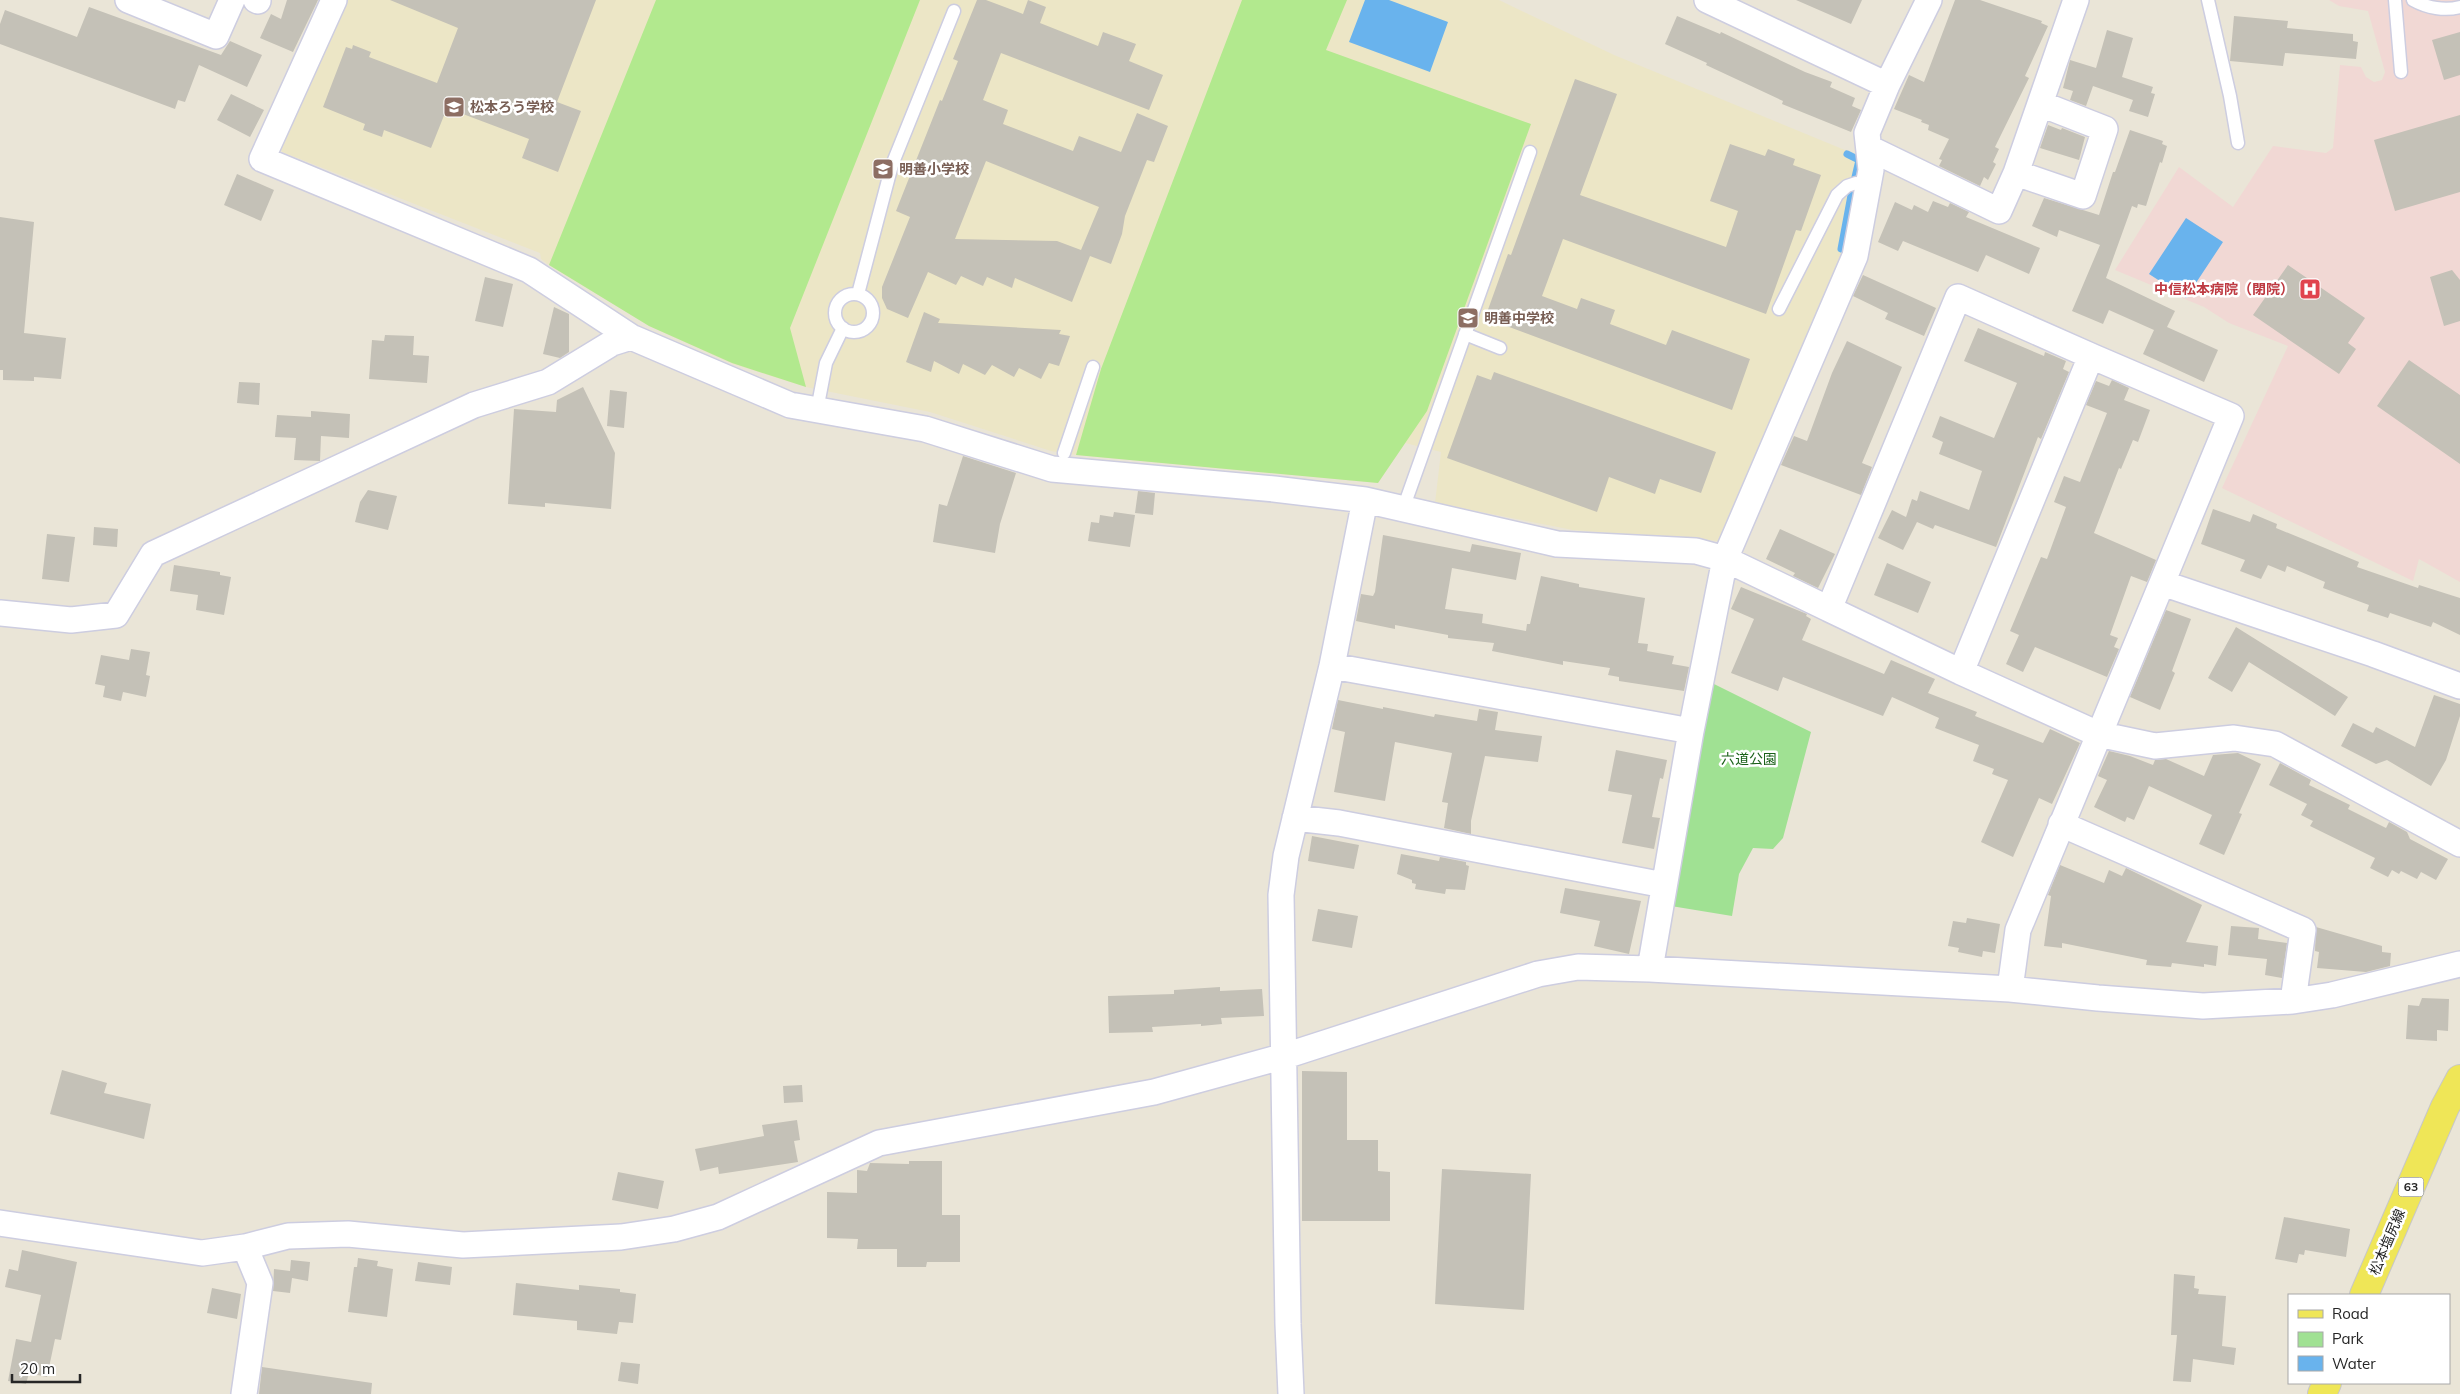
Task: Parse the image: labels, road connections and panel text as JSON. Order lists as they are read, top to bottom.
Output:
{
  "streets": {
    "main road": ["63", "松本塩尻線"]
  },
  "parks": ["六道公園"],
  "places": {
    "school or university": ["松本ろう学校", "明善小学校", "明善中学校"],
    "hospital": ["中信松本病院（閉院）"]
  },
  "legend": ["Road", "Park", "Water"],
  "scale_bar": "20 m"
}
